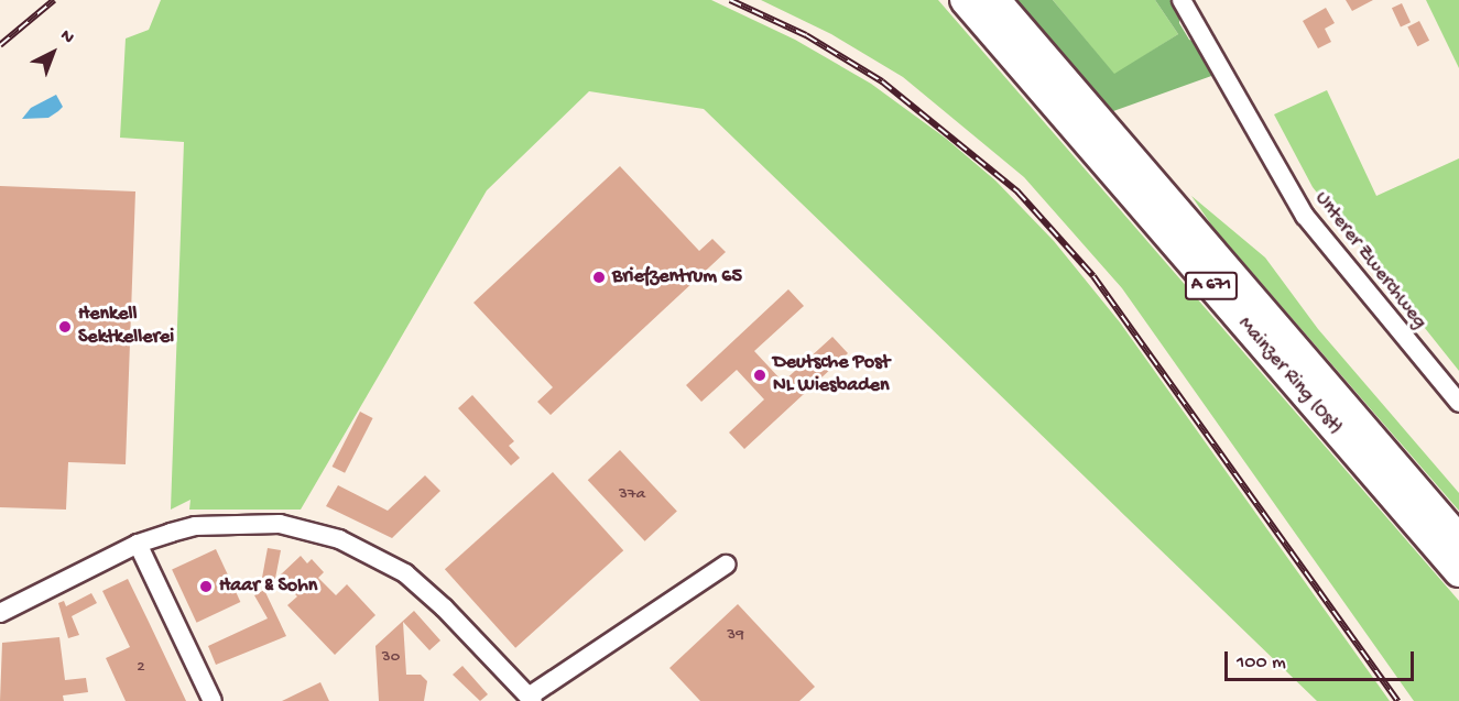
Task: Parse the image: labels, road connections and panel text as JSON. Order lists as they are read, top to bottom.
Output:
{
  "streets": {
    "highway": ["A 671", "Mainzer Ring (Ost)"],
    "street": ["Unterer Zwerchweg"]
  },
  "places": [
    "Briefzentrum 65",
    "Henkell Sektkellerei",
    "Deutsche Post NL Wiesbaden",
    "Haar & Sohn"
  ],
  "house_numbers": [
    "37a",
    "39",
    "30",
    "2"
  ],
  "scale_bar": "100 m",
  "north": "top right"
}
